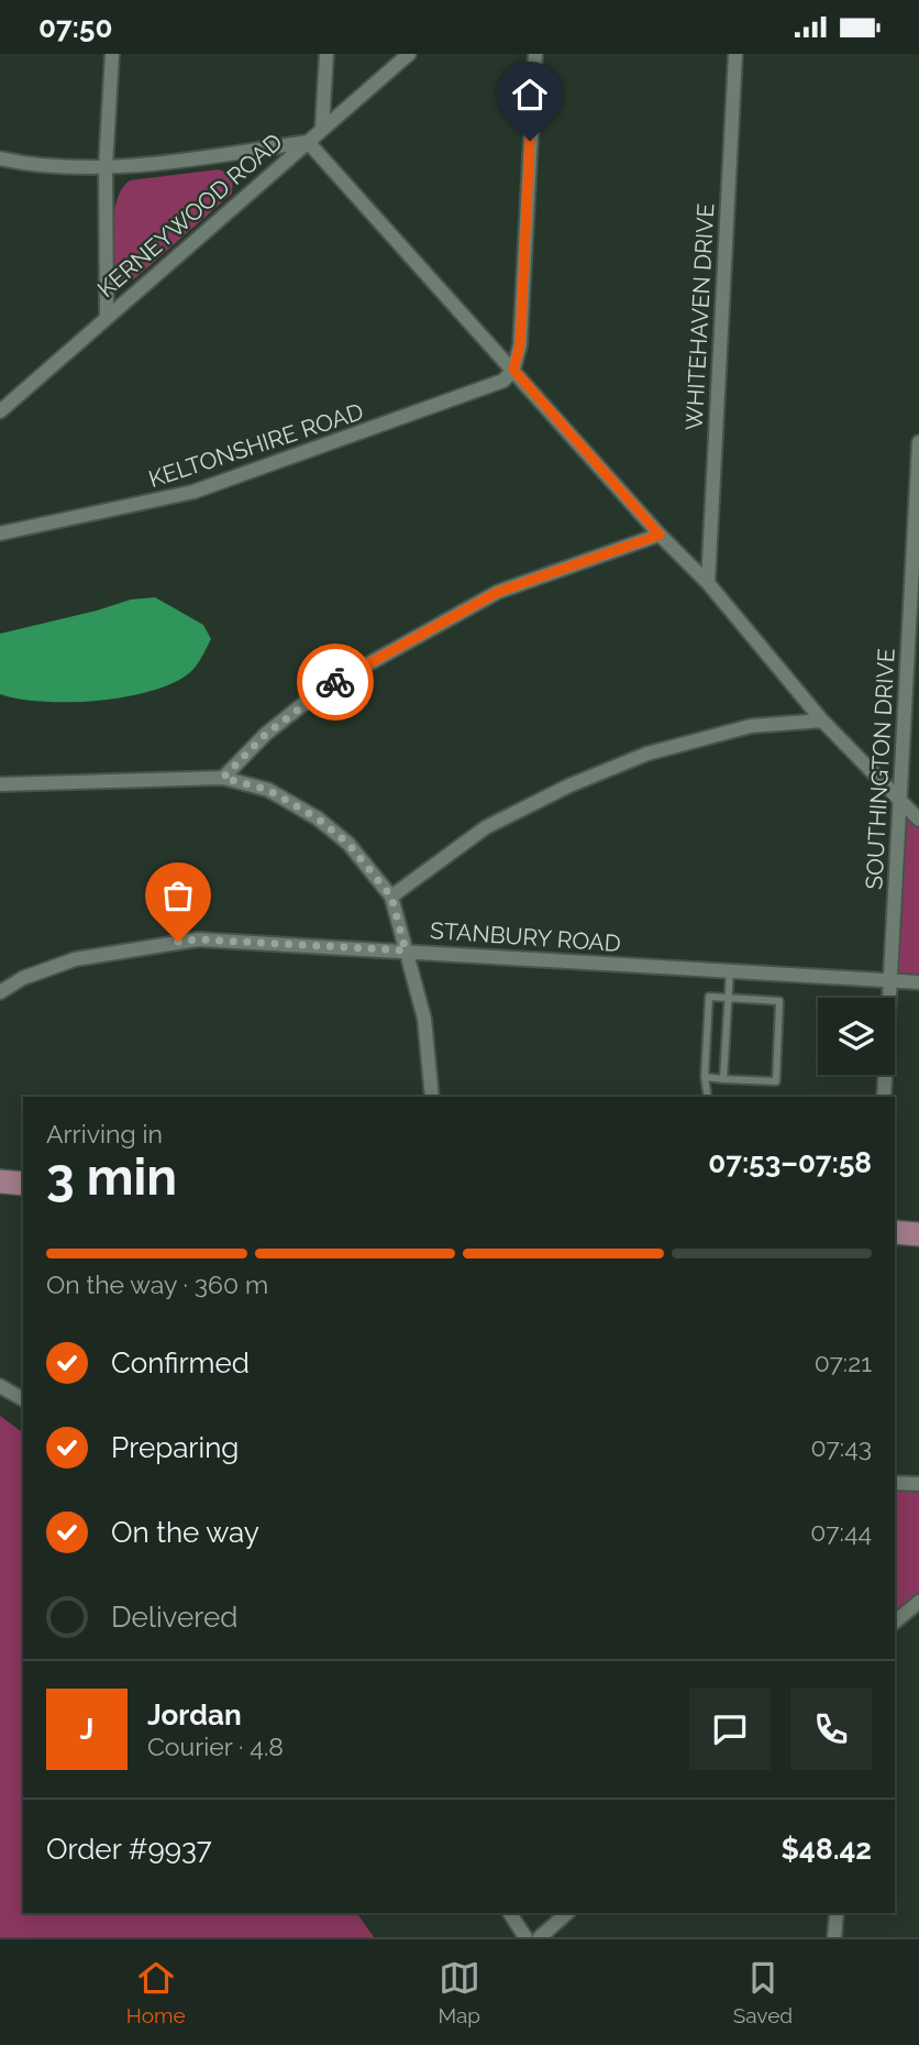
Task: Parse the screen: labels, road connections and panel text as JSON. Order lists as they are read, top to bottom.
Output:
{
  "streets": {
    "street": [
      "KERNEYWOOD ROAD",
      "WHITEHAVEN DRIVE",
      "KELTONSHIRE ROAD",
      "SOUTHINGTON DRIVE",
      "STANBURY ROAD"
    ]
  },
  "crossings": [
    ["SOUTHINGTON DRIVE", "STANBURY ROAD"]
  ],
  "page": {
    "status": "07:50",
    "heading": ["3 min", "Arriving in", "07:53–07:58"],
    "panel": [
      "Jordan",
      "Courier · 4.8",
      "Order #9937",
      "$48.42"
    ],
    "bar": "On the way · 360 m",
    "list": [
      ["Confirmed", "07:21"],
      ["Preparing", "07:43"],
      ["On the way", "07:44"],
      "Delivered"
    ],
    "round": "J",
    "tabs": ["Home", "Map", "Saved"]
  }
}
